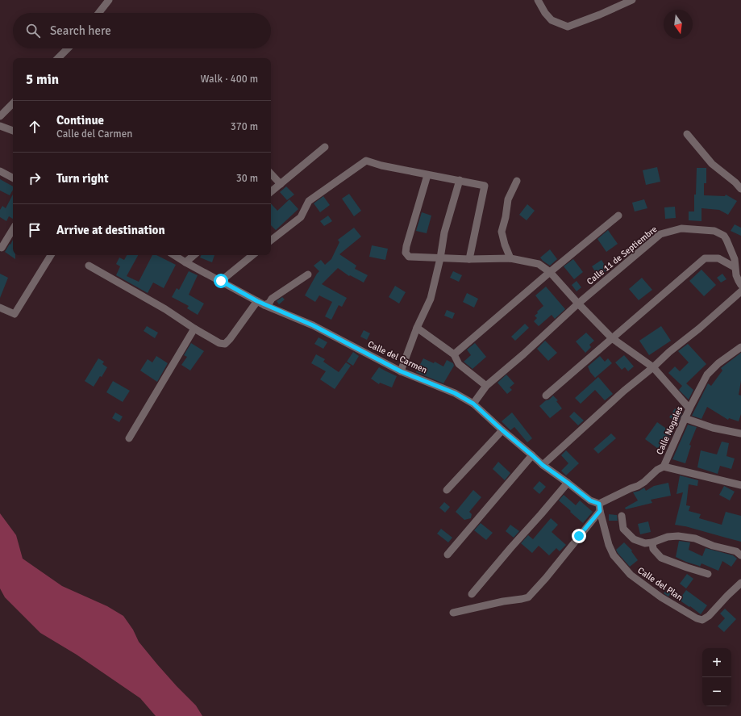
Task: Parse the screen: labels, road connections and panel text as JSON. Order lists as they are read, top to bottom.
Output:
{
  "streets": {
    "street": [
      "Calle 11 de Septiembre",
      "Calle del Carmen",
      "Calle Nogales",
      "Calle del Plan"
    ]
  },
  "crossings": [
    ["Calle del Carmen", "Calle Nogales"],
    ["Calle del Carmen", "Calle del Plan"],
    ["Calle Nogales", "Calle del Plan"]
  ],
  "north": "bottom",
  "page": {
    "search": "Search here",
    "heading": ["5 min", "Walk · 400 m"],
    "list": [
      ["Continue", "Calle del Carmen", "370 m"],
      ["Turn right", "30 m"],
      "Arrive at destination"
    ],
    "map_buttons": ["+", "−"]
  }
}
